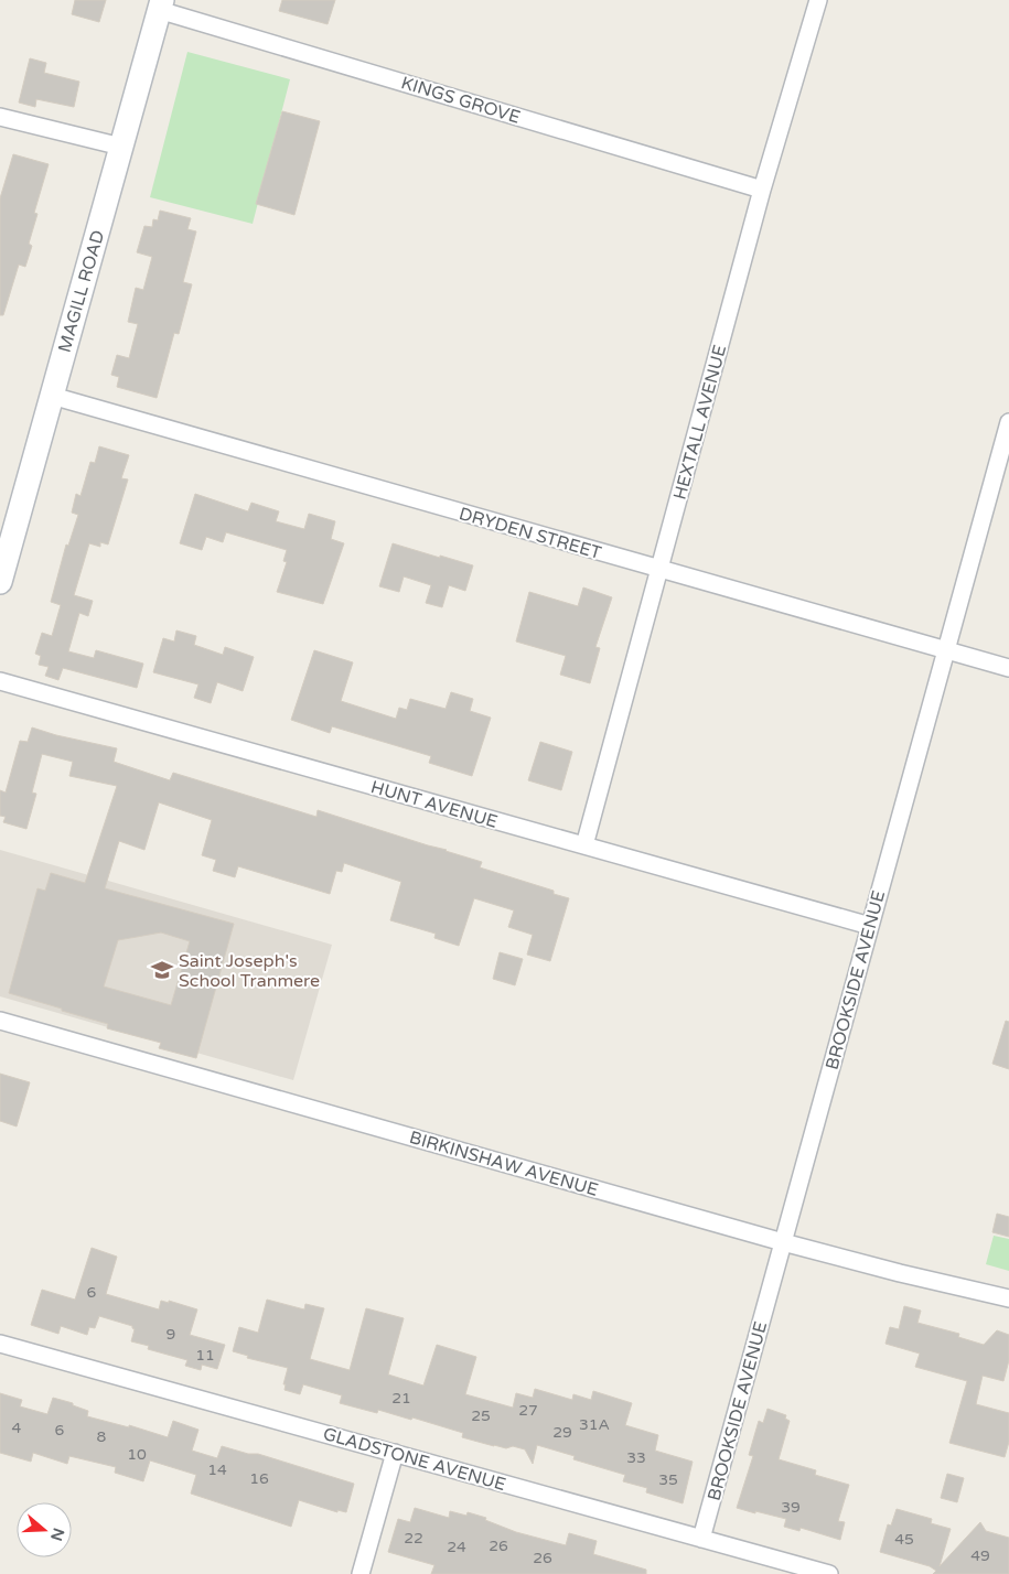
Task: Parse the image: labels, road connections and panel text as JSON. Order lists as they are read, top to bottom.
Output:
{
  "streets": {
    "main road": ["MAGILL ROAD"],
    "street": [
      "KINGS GROVE",
      "HEXTALL AVENUE",
      "DRYDEN STREET",
      "HUNT AVENUE",
      "BROOKSIDE AVENUE",
      "BIRKINSHAW AVENUE",
      "GLADSTONE AVENUE"
    ]
  },
  "crossings": [
    ["KINGS GROVE", "MAGILL ROAD"],
    ["KINGS GROVE", "HEXTALL AVENUE"],
    ["MAGILL ROAD", "DRYDEN STREET"],
    ["HEXTALL AVENUE", "DRYDEN STREET"],
    ["HEXTALL AVENUE", "HUNT AVENUE"],
    ["DRYDEN STREET", "BROOKSIDE AVENUE"],
    ["HUNT AVENUE", "BROOKSIDE AVENUE"],
    ["BROOKSIDE AVENUE", "BIRKINSHAW AVENUE"],
    ["BROOKSIDE AVENUE", "GLADSTONE AVENUE"]
  ],
  "places": {
    "school or university": ["Saint Joseph's School Tranmere"]
  },
  "house_numbers": [
    "6",
    "9",
    "11",
    "21",
    "27",
    "25",
    "31A",
    "4",
    "6",
    "29",
    "8",
    "10",
    "33",
    "14",
    "16",
    "35",
    "39",
    "22",
    "45",
    "26",
    "24",
    "49",
    "26"
  ],
  "north": "right"
}
